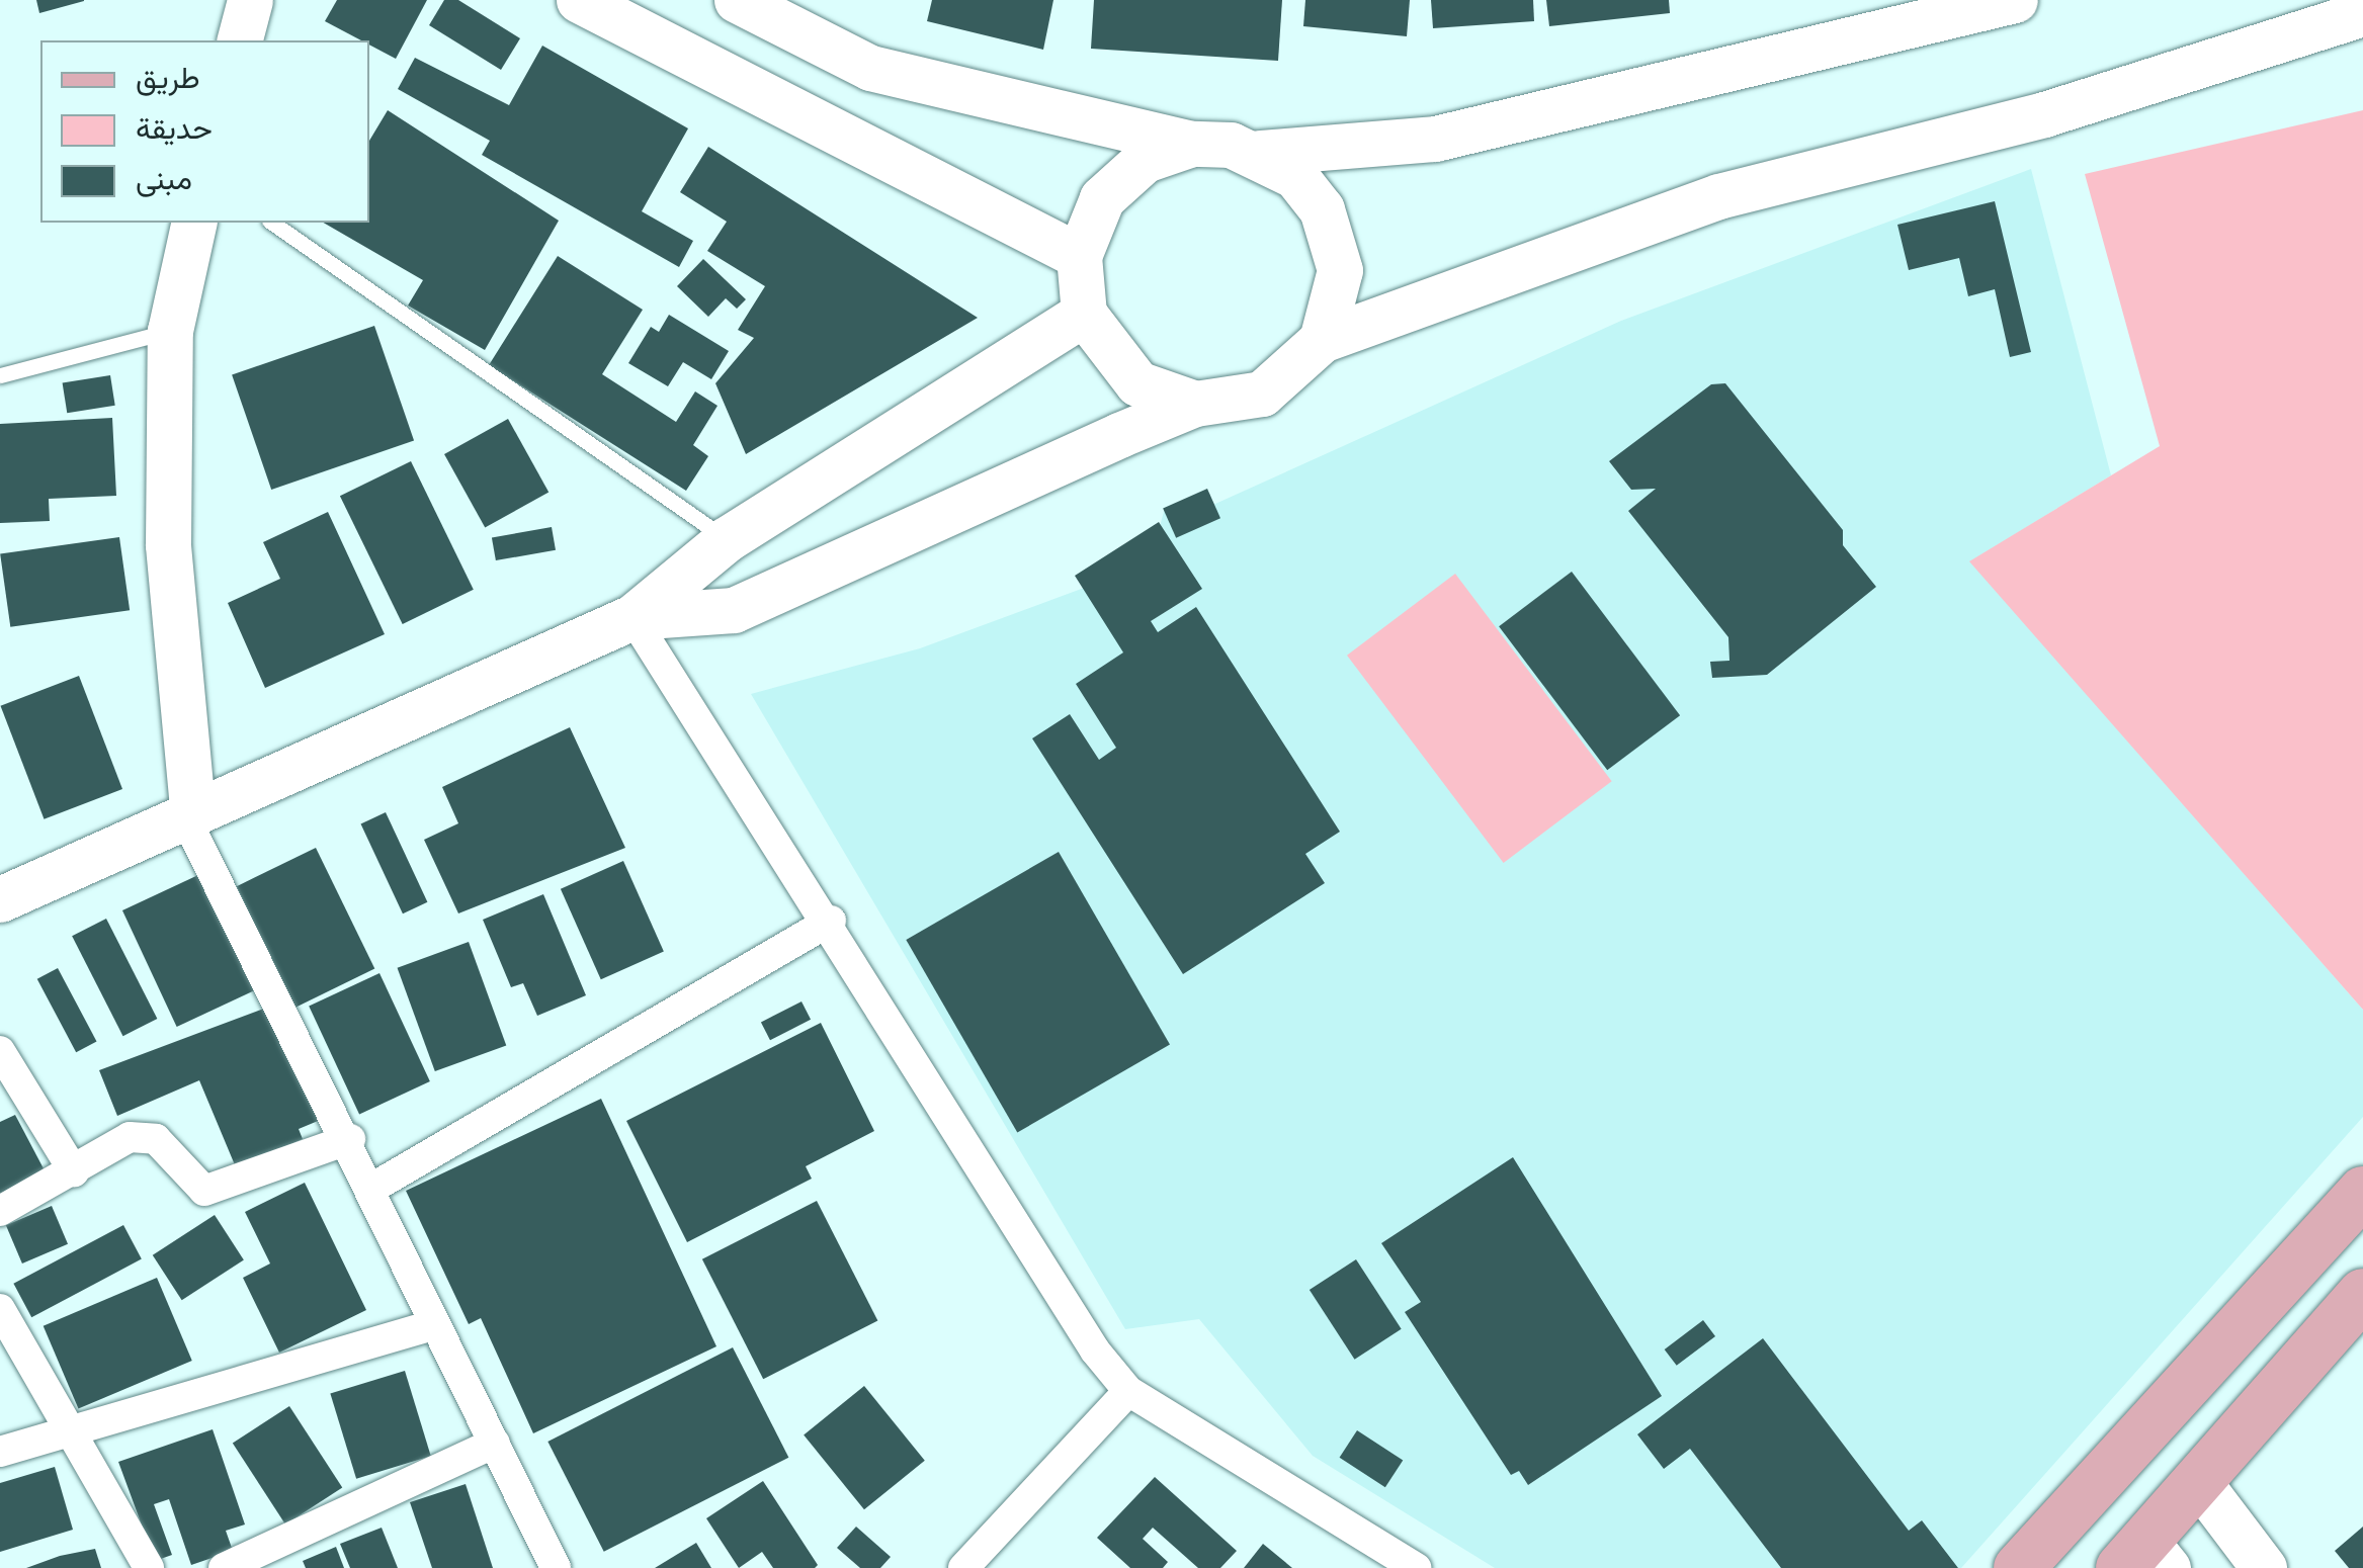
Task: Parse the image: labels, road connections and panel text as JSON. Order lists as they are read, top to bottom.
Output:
{
  "legend": ["طريق", "حديقة", "مبنى"]
}
